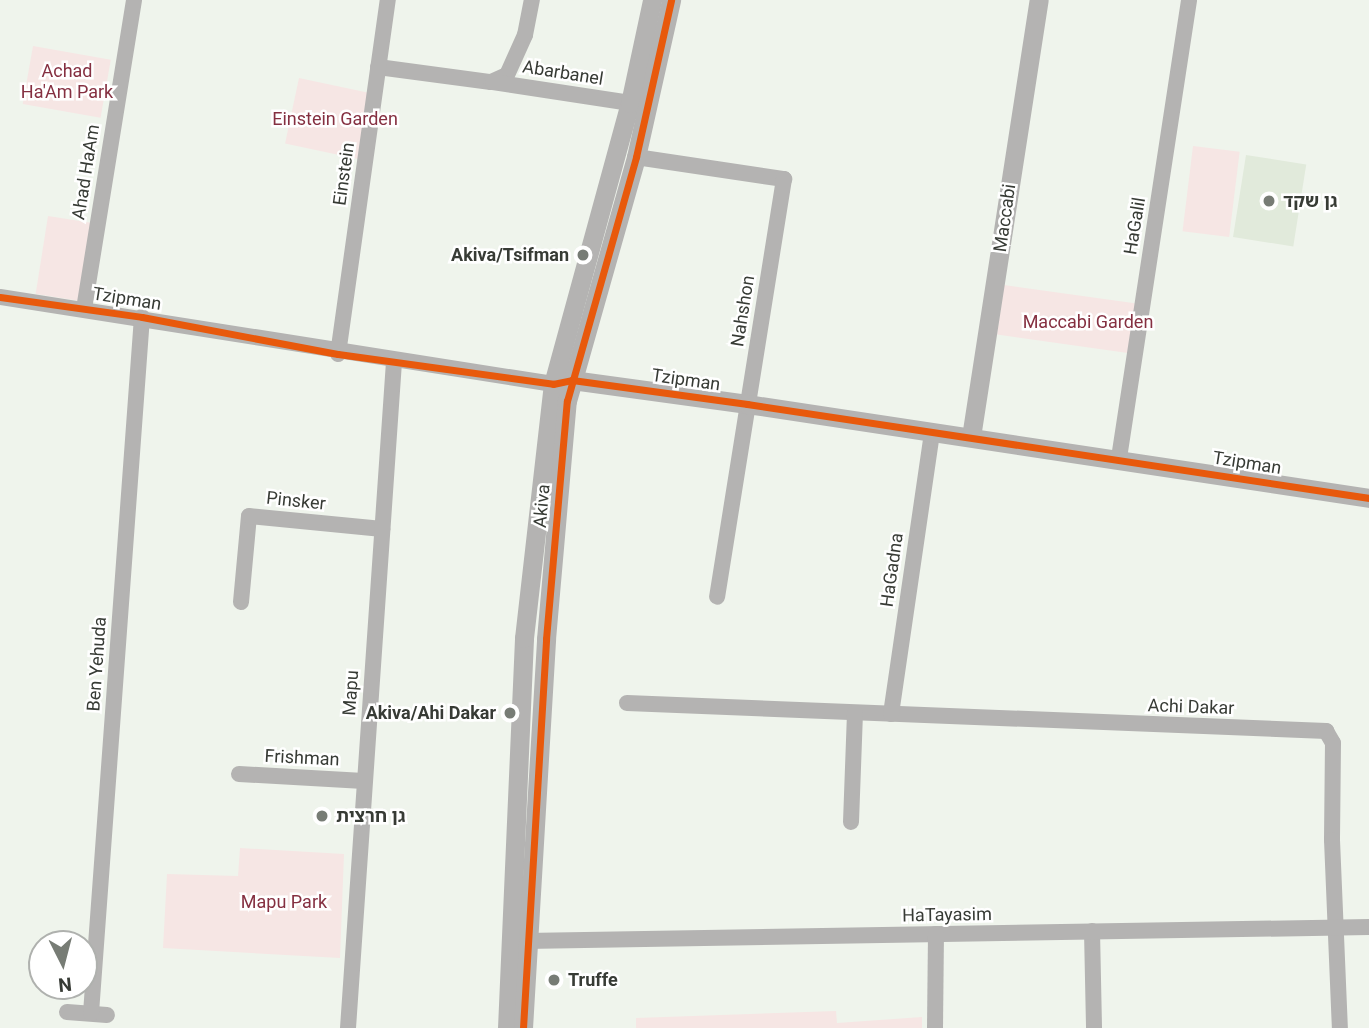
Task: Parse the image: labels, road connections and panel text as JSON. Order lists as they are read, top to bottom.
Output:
{
  "streets": {
    "street": [
      "Abarbanel",
      "Ahad HaAm",
      "Einstein",
      "Maccabi",
      "HaGalil",
      "Tzipman",
      "Nahshon",
      "Pinsker",
      "Akiva",
      "HaGadna",
      "Ben Yehuda",
      "Mapu",
      "Achi Dakar",
      "Frishman",
      "HaTayasim"
    ]
  },
  "crossings": [
    ["Abarbanel", "Einstein"],
    ["Abarbanel", "Akiva"],
    ["Ahad HaAm", "Tzipman"],
    ["Einstein", "Tzipman"],
    ["Maccabi", "Tzipman"],
    ["HaGalil", "Tzipman"],
    ["Tzipman", "Nahshon"],
    ["Tzipman", "Akiva"],
    ["Tzipman", "HaGadna"],
    ["Tzipman", "Ben Yehuda"],
    ["Tzipman", "Mapu"],
    ["Nahshon", "Akiva"],
    ["Pinsker", "Mapu"],
    ["Akiva", "HaTayasim"],
    ["HaGadna", "Achi Dakar"],
    ["Mapu", "Frishman"],
    ["Achi Dakar", "HaTayasim"]
  ],
  "parks": [
    "Achad Ha'Am Park",
    "Einstein Garden",
    "Maccabi Garden",
    "Mapu Park"
  ],
  "places": [
    "גן שקד",
    "Akiva/Tsifman",
    "Akiva/Ahi Dakar",
    "גן חרצית",
    "Truffe"
  ],
  "north": "bottom"
}
